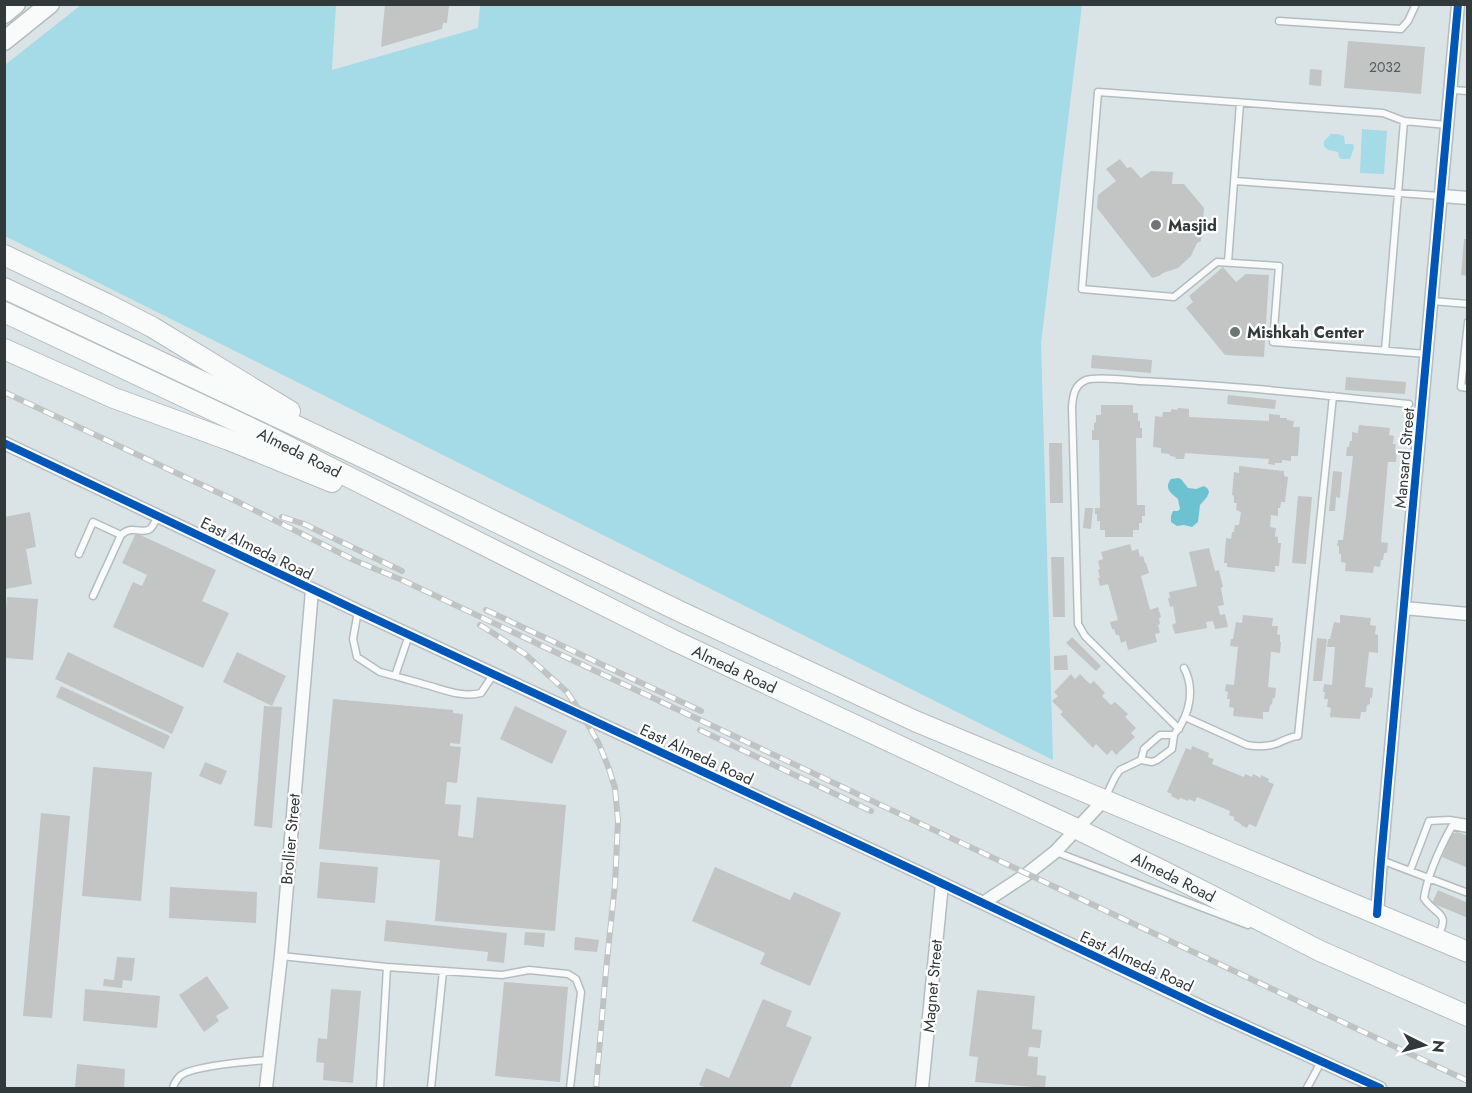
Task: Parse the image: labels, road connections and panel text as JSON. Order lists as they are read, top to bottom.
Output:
{
  "streets": {
    "main road": ["Almeda Road"],
    "street": [
      "Mansard Street",
      "East Almeda Road",
      "Brollier Street",
      "Magnet Street"
    ]
  },
  "crossings": [
    ["Almeda Road", "Mansard Street"],
    ["East Almeda Road", "Brollier Street"],
    ["East Almeda Road", "Magnet Street"]
  ],
  "places": ["Masjid", "Mishkah Center"],
  "house_numbers": ["2032"],
  "north": "right"
}
